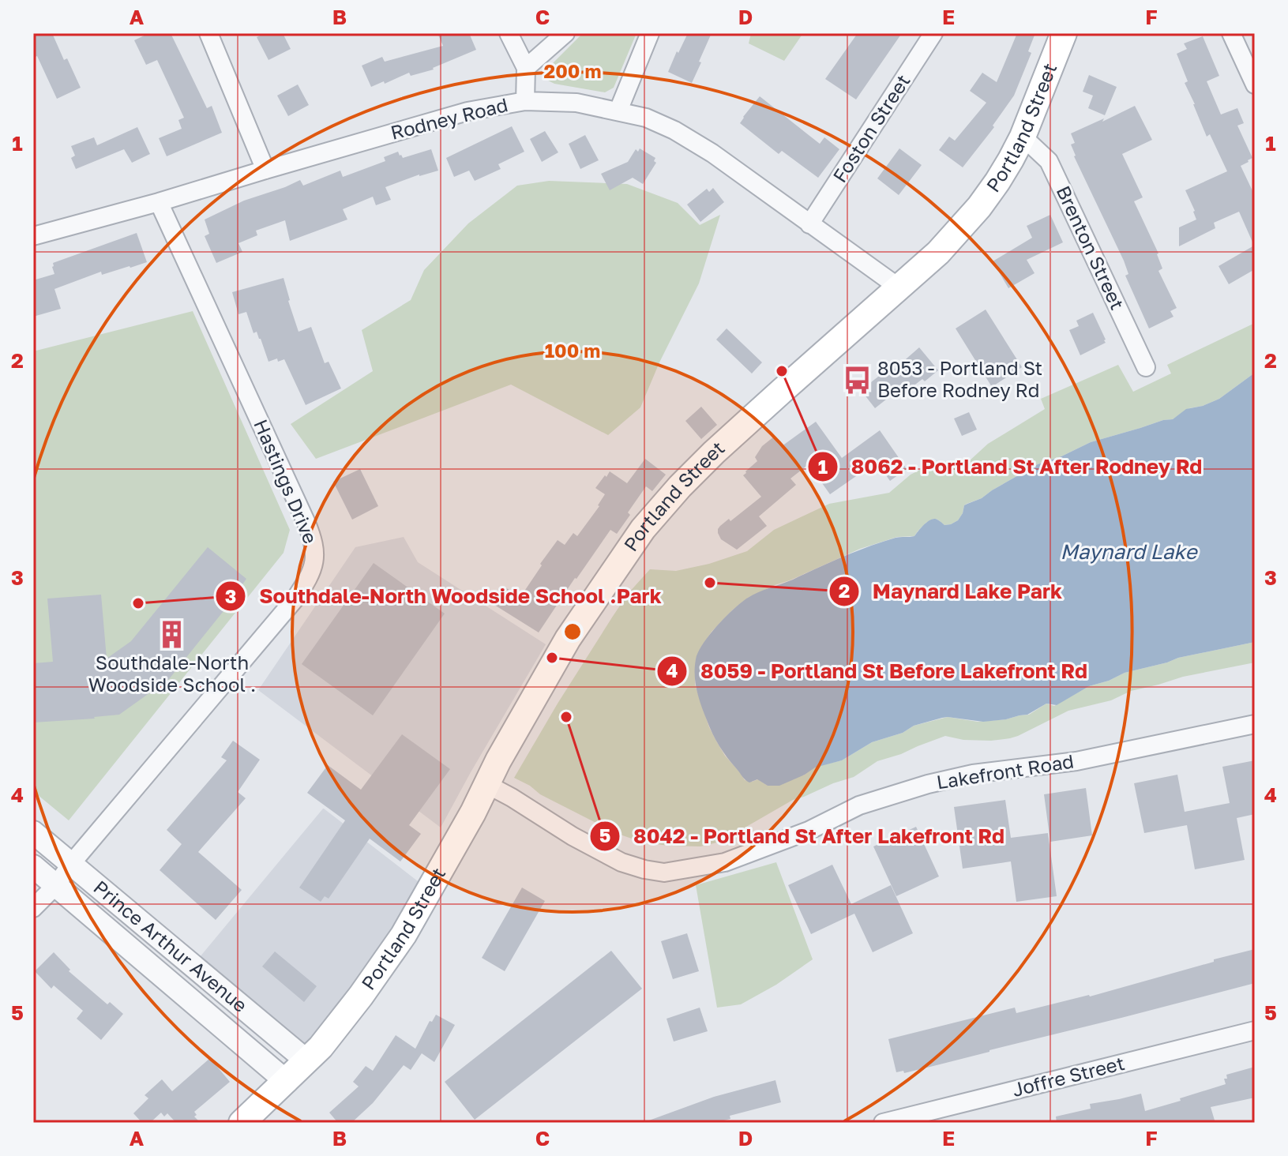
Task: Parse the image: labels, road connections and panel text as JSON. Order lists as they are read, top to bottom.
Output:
{
  "streets": {
    "main road": ["Portland Street"],
    "street": [
      "Rodney Road",
      "Foston Street",
      "Brenton Street",
      "Hastings Drive",
      "Lakefront Road",
      "Prince Arthur Avenue",
      "Joffre Street"
    ]
  },
  "crossings": [
    ["Rodney Road", "Portland Street"],
    ["Rodney Road", "Foston Street"],
    ["Rodney Road", "Hastings Drive"],
    ["Portland Street", "Brenton Street"],
    ["Portland Street", "Lakefront Road"],
    ["Portland Street", "Prince Arthur Avenue"],
    ["Hastings Drive", "Prince Arthur Avenue"]
  ],
  "water": ["Maynard Lake"],
  "places": {
    "other": [
      "8062 - Portland St After Rodney Rd",
      "Maynard Lake Park",
      "Southdale-North Woodside School .Park",
      "8059 - Portland St Before Lakefront Rd",
      "8042 - Portland St After Lakefront Rd"
    ],
    "bus stop": ["8053 - Portland St Before Rodney Rd"],
    "building": ["Southdale-North Woodside School ."]
  },
  "grid": {
    "columns": [
      "A",
      "B",
      "C",
      "D",
      "E",
      "F"
    ],
    "rows": [
      "1",
      "2",
      "3",
      "4",
      "5"
    ]
  },
  "rings": ["200 m", "100 m"]
}
